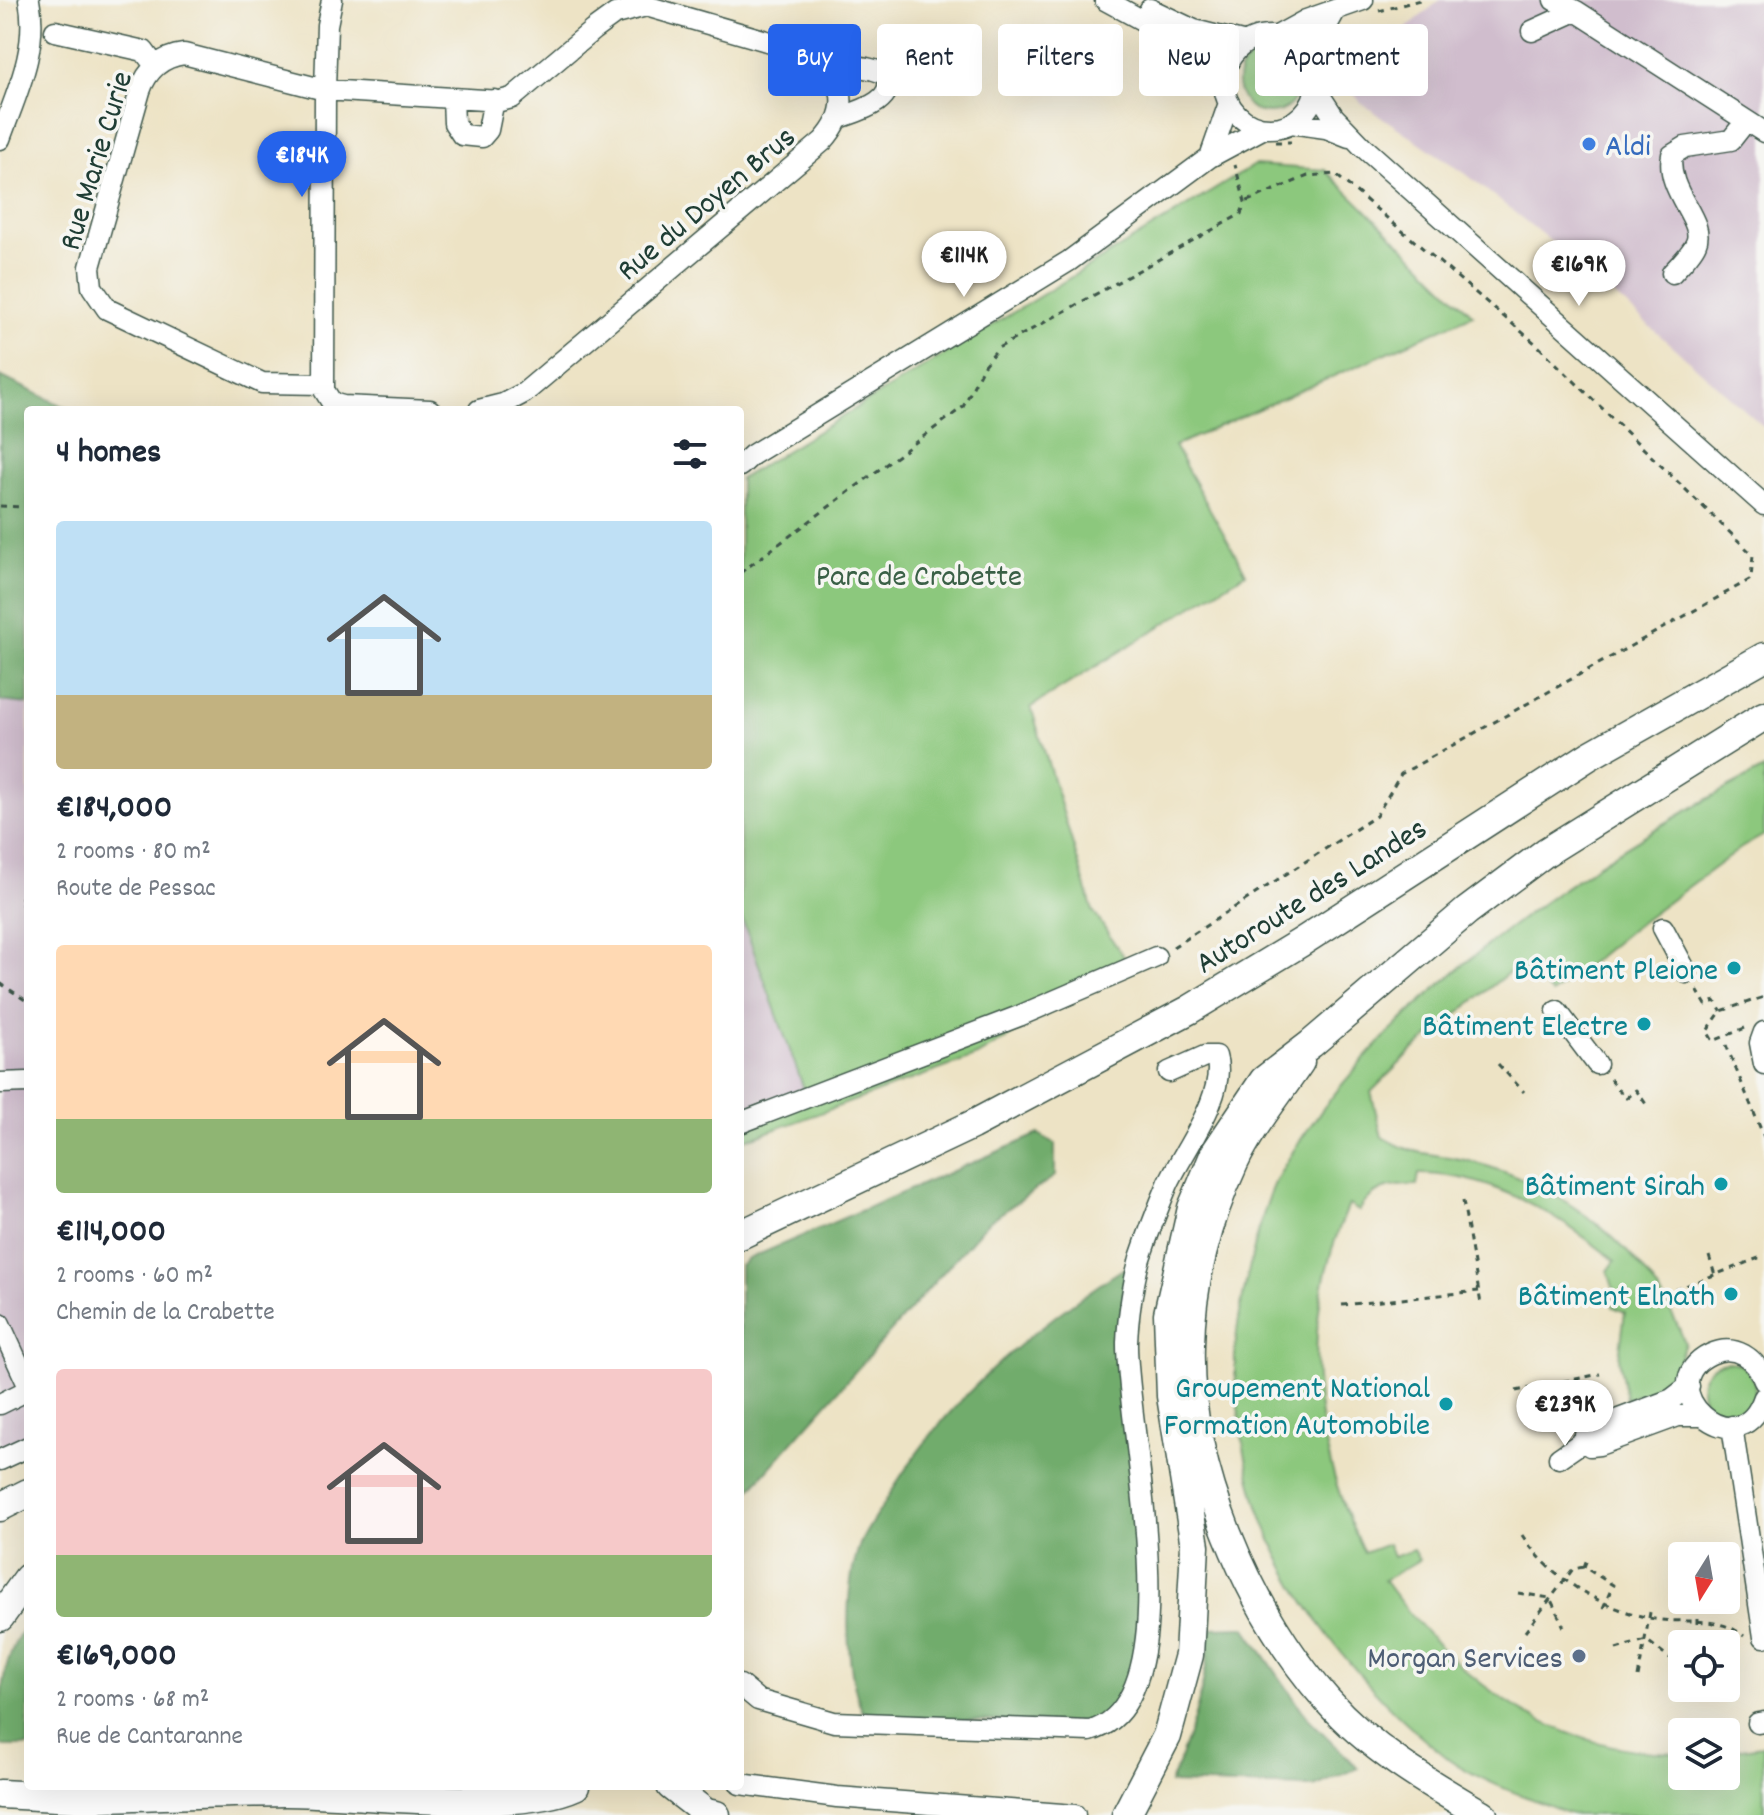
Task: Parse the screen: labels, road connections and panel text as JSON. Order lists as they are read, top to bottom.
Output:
{
  "streets": {
    "highway": ["Autoroute des Landes"],
    "street": ["Rue Marie Curie", "Rue du Doyen Brus"]
  },
  "parks": ["Parc de Crabette"],
  "places": [
    "Aldi",
    "Bâtiment Pleione",
    "Bâtiment Electre",
    "Bâtiment Sirah",
    "Bâtiment Elnath",
    "Groupement National Formation Automobile",
    "Morgan Services"
  ],
  "north": "bottom",
  "page": {
    "chip": [
      "Buy",
      "Rent",
      "Filters",
      "New",
      "Apartment"
    ],
    "price": [
      "€184K",
      "€114K",
      "€169K",
      "€239K"
    ],
    "heading": "4 homes",
    "list": [
      {
        "name": "€184,000",
        "note": "2 rooms · 80 m² · Route de Pessac"
      },
      {
        "name": "€114,000",
        "note": "2 rooms · 60 m² · Chemin de la Crabette"
      },
      {
        "name": "€169,000",
        "note": "2 rooms · 68 m² · Rue de Cantaranne"
      }
    ]
  }
}
